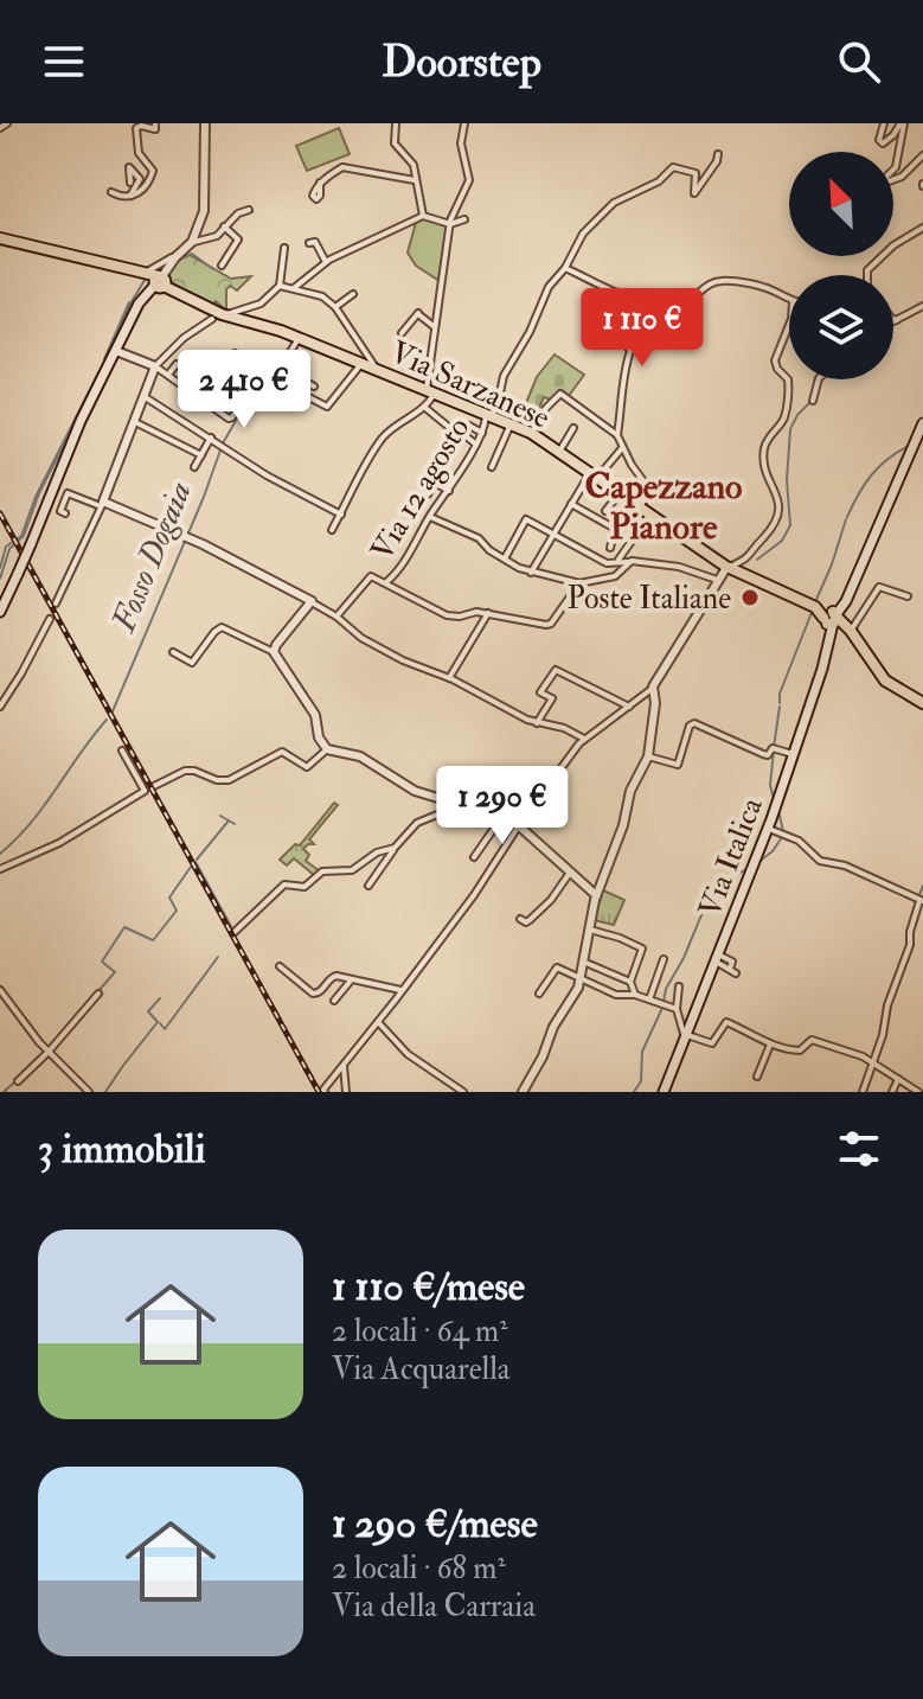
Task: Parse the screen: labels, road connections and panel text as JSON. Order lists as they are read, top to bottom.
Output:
{
  "streets": {
    "main road": ["Via Sarzanese", "Via Italica"],
    "street": ["Via 12 agosto"]
  },
  "crossings": [
    ["Via Sarzanese", "Via 12 agosto"],
    ["Via Sarzanese", "Via Italica"]
  ],
  "districts": ["Capezzano Pianore"],
  "water": ["Fosso Dogaia"],
  "places": ["Poste Italiane"],
  "north": "top left",
  "page": {
    "header": "Doorstep",
    "price": ["1 110 €", "2 410 €", "1 290 €"],
    "heading": "3 immobili",
    "list": [
      {
        "name": "1 110 €/mese",
        "note": "2 locali · 64 m² · Via Acquarella"
      },
      {
        "name": "1 290 €/mese",
        "note": "2 locali · 68 m² · Via della Carraia"
      }
    ]
  }
}
